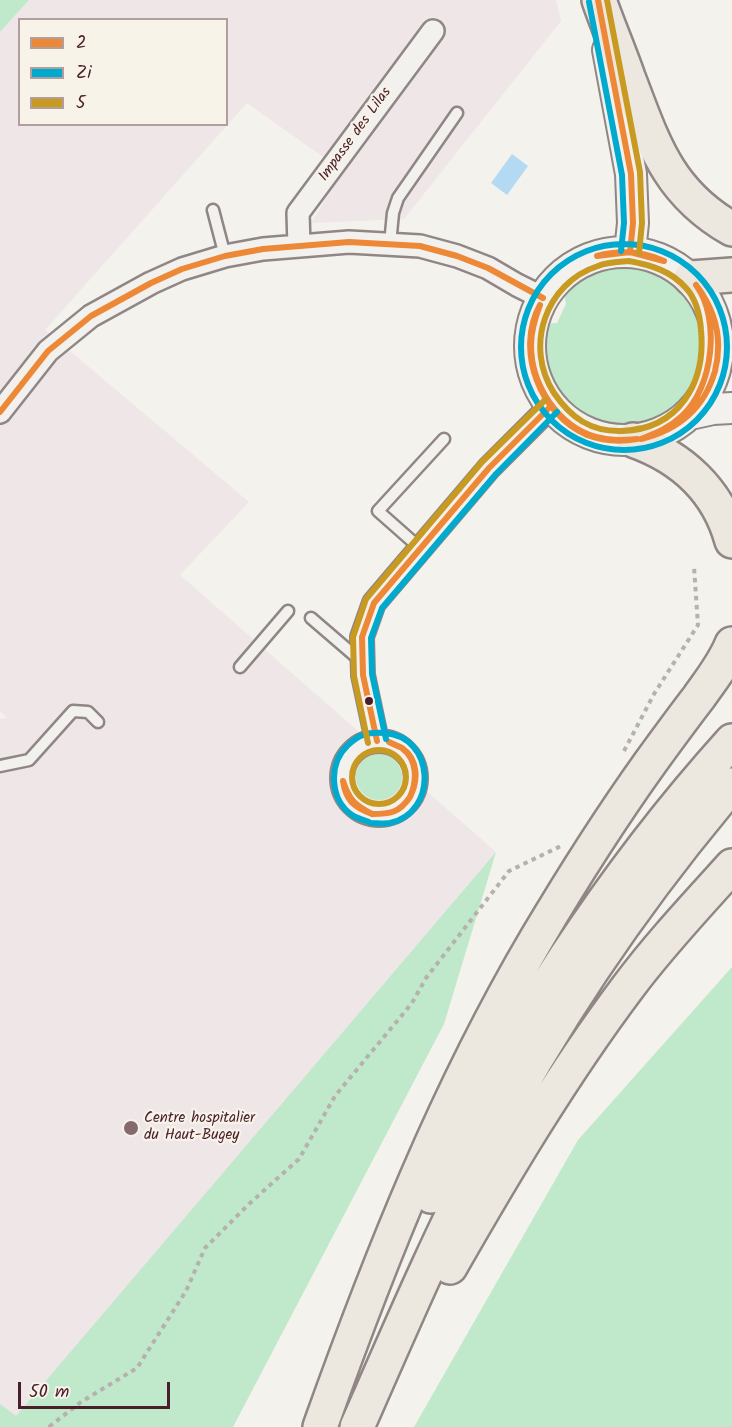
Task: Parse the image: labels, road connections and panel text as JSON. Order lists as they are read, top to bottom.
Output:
{
  "streets": {
    "street": ["Impasse des Lilas"]
  },
  "places": ["Centre hospitalier du Haut-Bugey"],
  "lines": ["transit line 2", "transit line 5", "transit line Zi"],
  "legend": ["2", "Zi", "5"],
  "scale_bar": "50 m"
}
